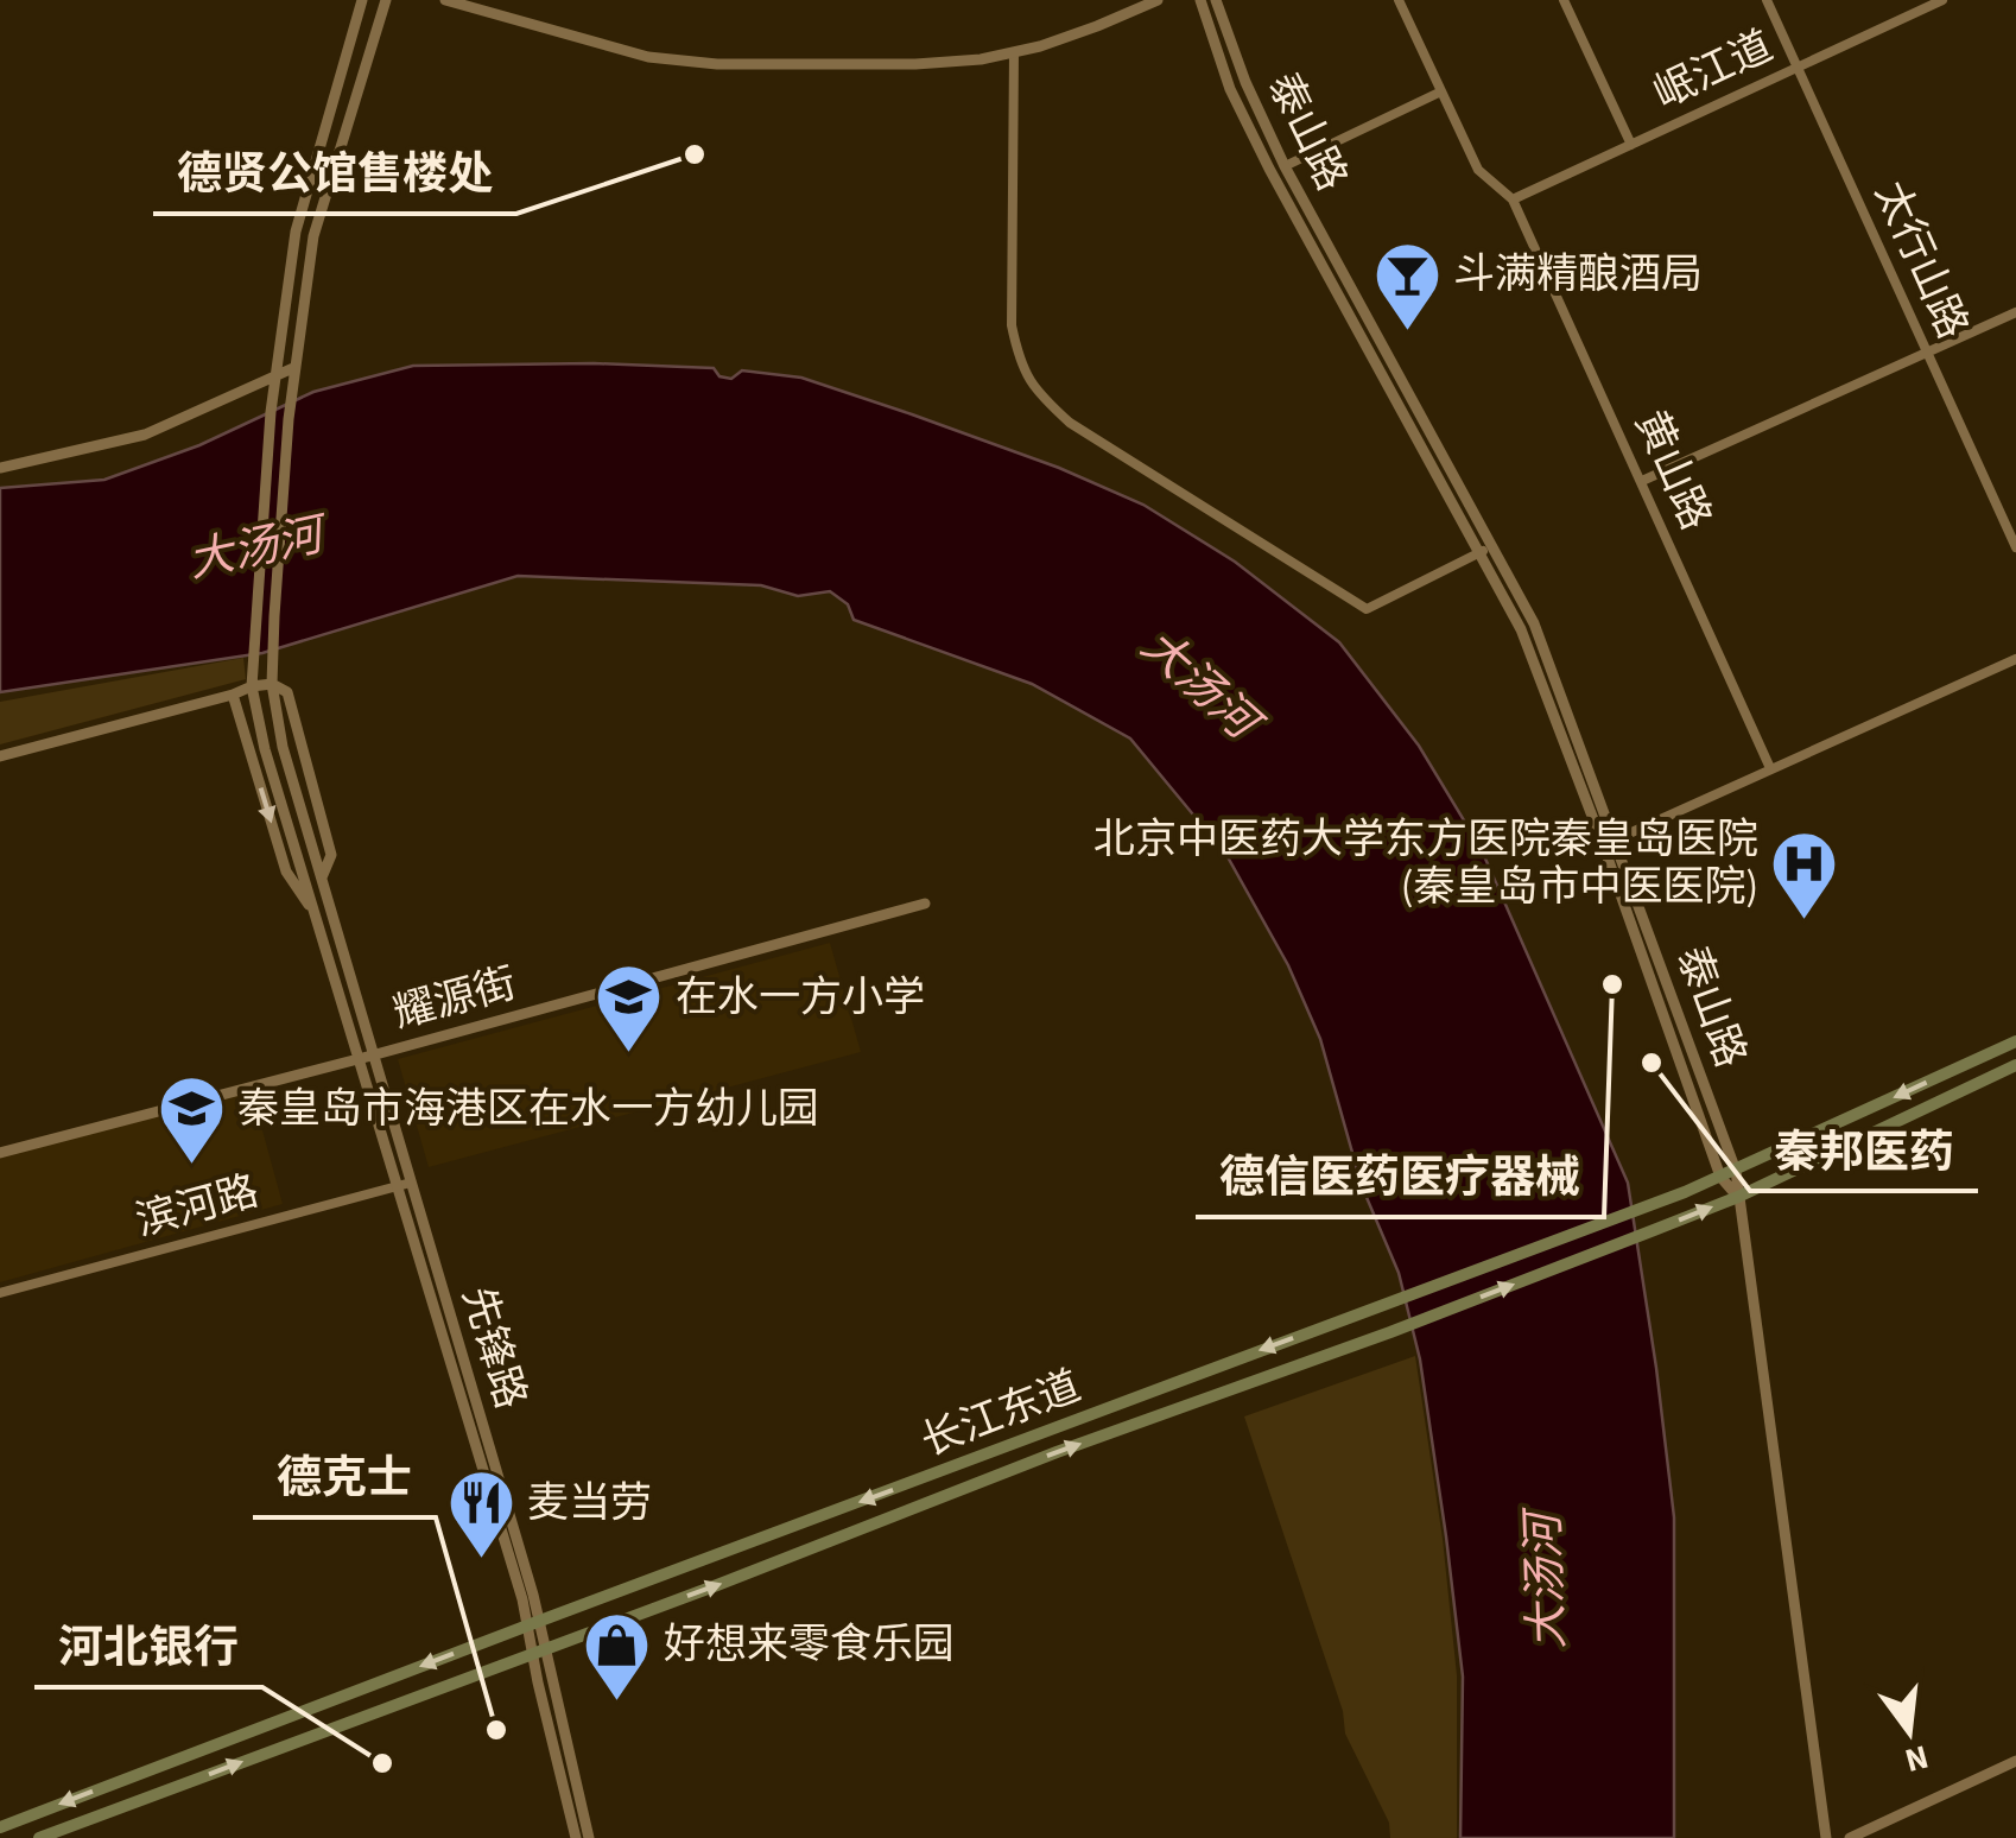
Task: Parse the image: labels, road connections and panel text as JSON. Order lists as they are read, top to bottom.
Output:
{
  "streets": {
    "main road": ["长江东道"],
    "street": [
      "岷江道",
      "泰山路",
      "太行山路",
      "黄山路",
      "耀源街",
      "滨河路",
      "先锋路"
    ]
  },
  "crossings": [
    ["岷江道", "太行山路"],
    ["岷江道", "黄山路"],
    ["泰山路", "长江东道"],
    ["耀源街", "先锋路"],
    ["滨河路", "先锋路"],
    ["先锋路", "长江东道"]
  ],
  "water": ["大汤河"],
  "places": {
    "other": [
      "德贤公馆售楼处",
      "德信医药医疗器械",
      "秦邦医药",
      "德克士",
      "河北银行"
    ],
    "bar": ["斗满精酿酒局"],
    "hospital": ["北京中医药大学东方医院秦皇岛医院 (秦皇岛市中医医院)"],
    "school or university": ["在水一方小学", "秦皇岛市海港区在水一方幼儿园"],
    "restaurant": ["麦当劳"],
    "shop": ["好想来零食乐园"]
  },
  "north": "bottom"
}
